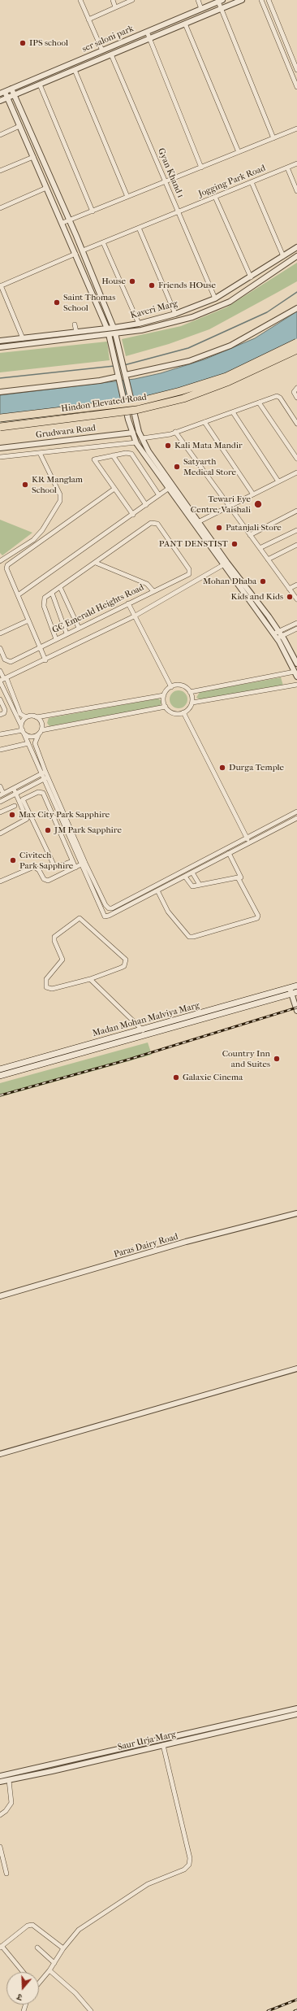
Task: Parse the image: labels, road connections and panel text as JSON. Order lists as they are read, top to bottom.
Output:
{
  "streets": {
    "highway": ["Hindon Elevated Road"],
    "main road": ["Madan Mohan Malviya Marg"],
    "street": [
      "ser saloni park",
      "Gyan Khand 1",
      "Jogging Park Road",
      "Kaveri Marg",
      "Grudwara Road",
      "GC Emerald Heights Road",
      "Paras Dairy Road",
      "Saur Urja Marg"
    ]
  },
  "crossings": [
    ["Gyan Khand 1", "Jogging Park Road"],
    ["Gyan Khand 1", "Kaveri Marg"]
  ],
  "places": [
    "IPS school",
    "House",
    "Friends HOuse",
    "Saint Thomas School",
    "Kali Mata Mandir",
    "Satyarth Medical Store",
    "KR Manglam School",
    "Tewari Eye Centre, Vaishali",
    "Patanjali Store",
    "PANT DENSTIST",
    "Mohan Dhaba",
    "Kids and Kids",
    "Durga Temple",
    "Max City Park Sapphire",
    "JM Park Sapphire",
    "Civitech Park Sapphire",
    "Country Inn and Suites",
    "Galaxie Cinema"
  ],
  "north": "bottom"
}
